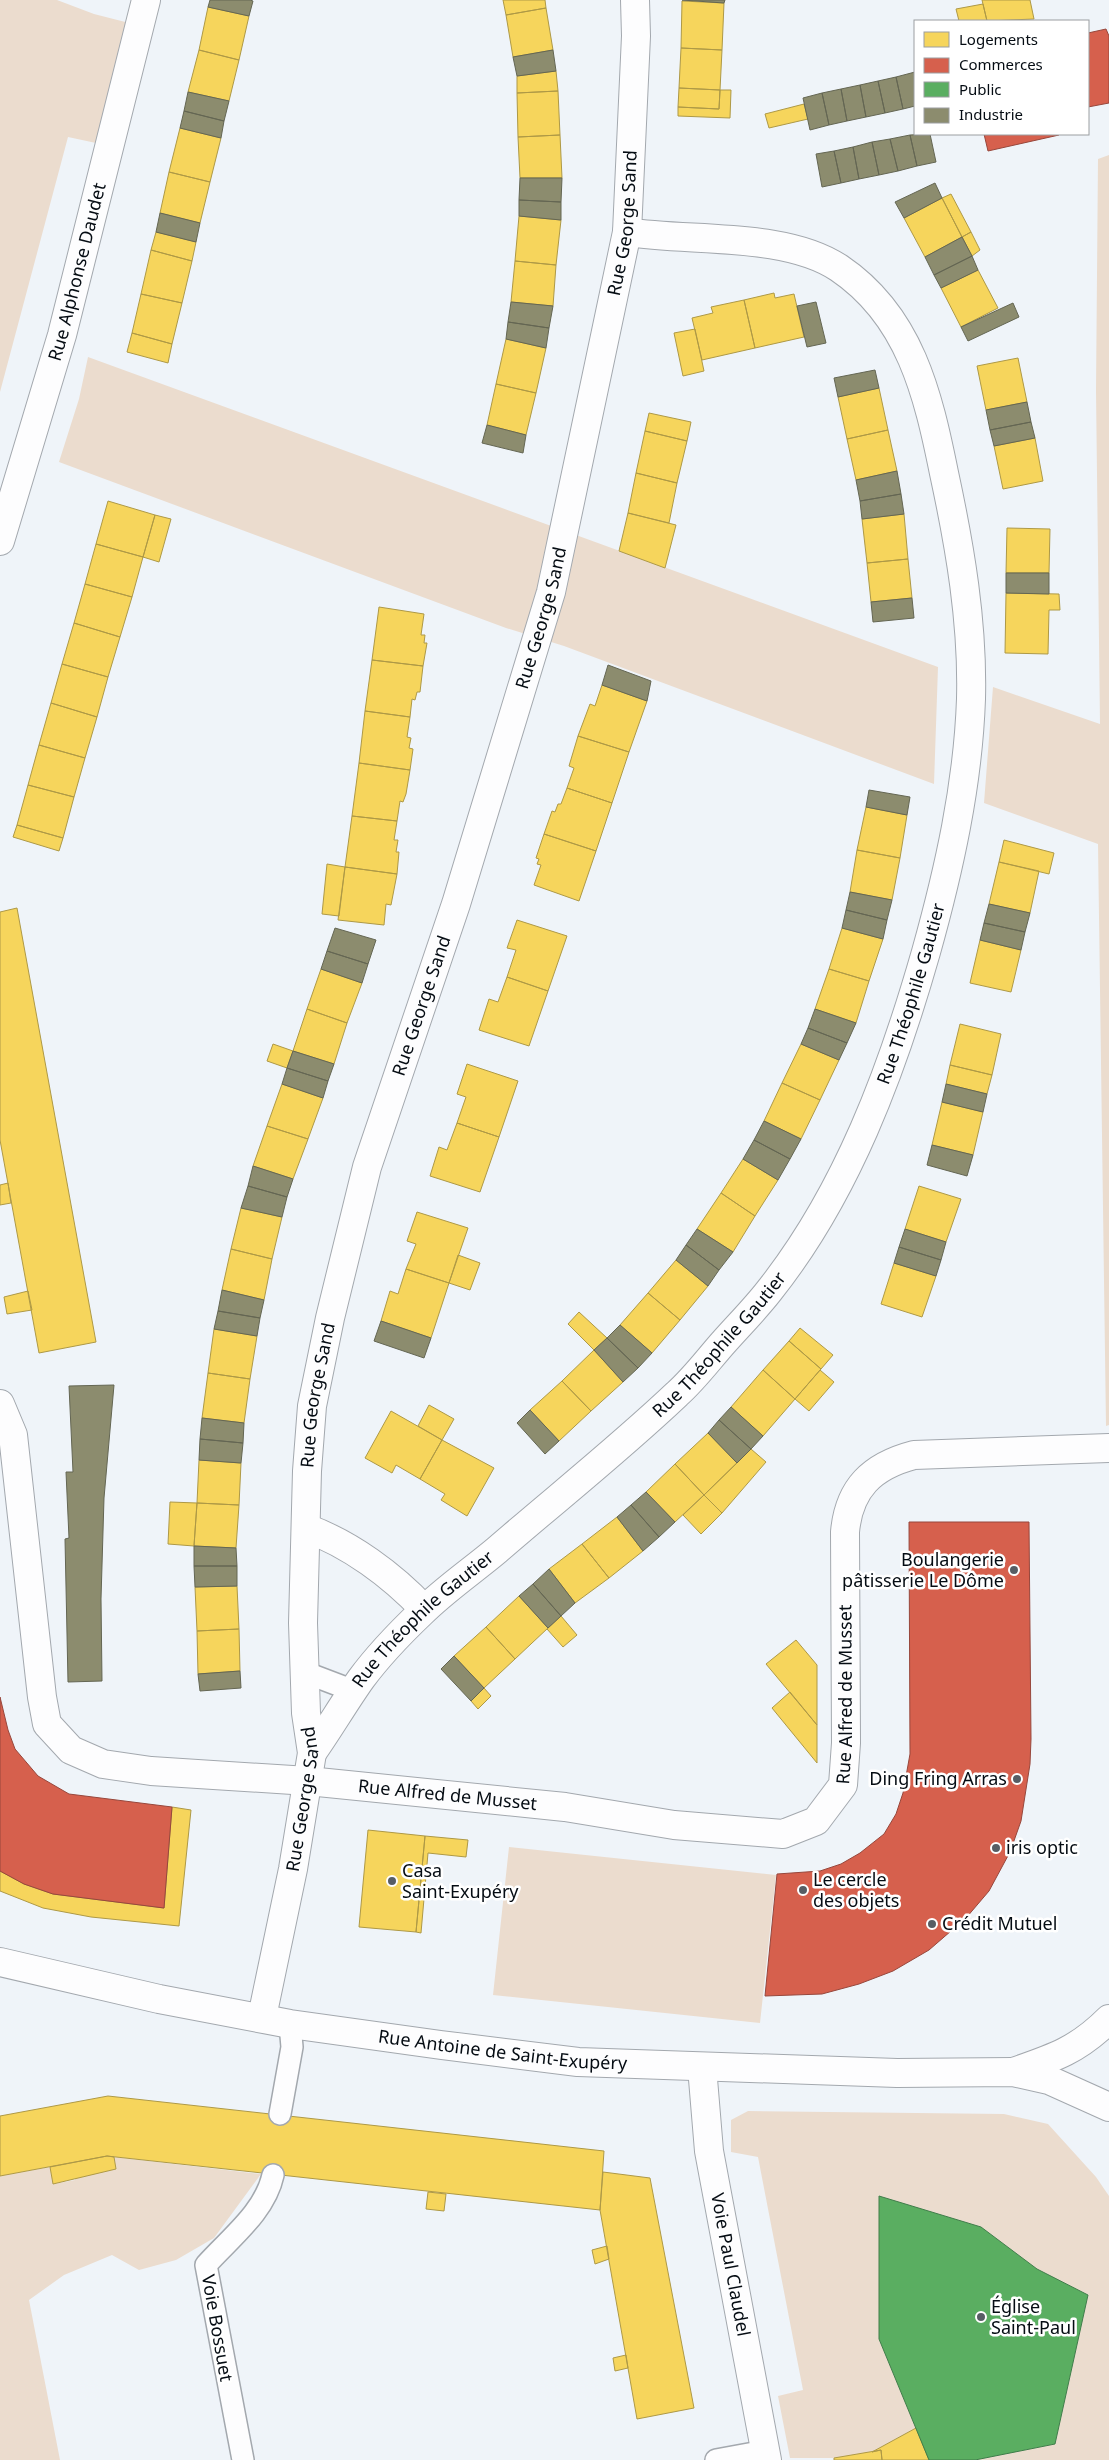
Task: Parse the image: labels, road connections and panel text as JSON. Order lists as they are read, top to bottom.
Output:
{
  "streets": {
    "street": [
      "Rue George Sand",
      "Rue Alphonse Daudet",
      "Rue Théophile Gautier",
      "Rue Alfred de Musset",
      "Rue Antoine de Saint-Exupéry",
      "Voie Paul Claudel"
    ],
    "lane": ["Voie Bossuet"]
  },
  "crossings": [
    ["Rue George Sand", "Rue Théophile Gautier"],
    ["Rue George Sand", "Rue Alfred de Musset"],
    ["Rue George Sand", "Rue Antoine de Saint-Exupéry"],
    ["Rue Antoine de Saint-Exupéry", "Voie Paul Claudel"]
  ],
  "places": [
    "Boulangerie pâtisserie Le Dôme",
    "Ding Fring Arras",
    "iris optic",
    "Casa Saint-Exupéry",
    "Le cercle des objets",
    "Crédit Mutuel",
    "Église Saint-Paul"
  ],
  "legend": [
    "Logements",
    "Commerces",
    "Public",
    "Industrie"
  ]
}
